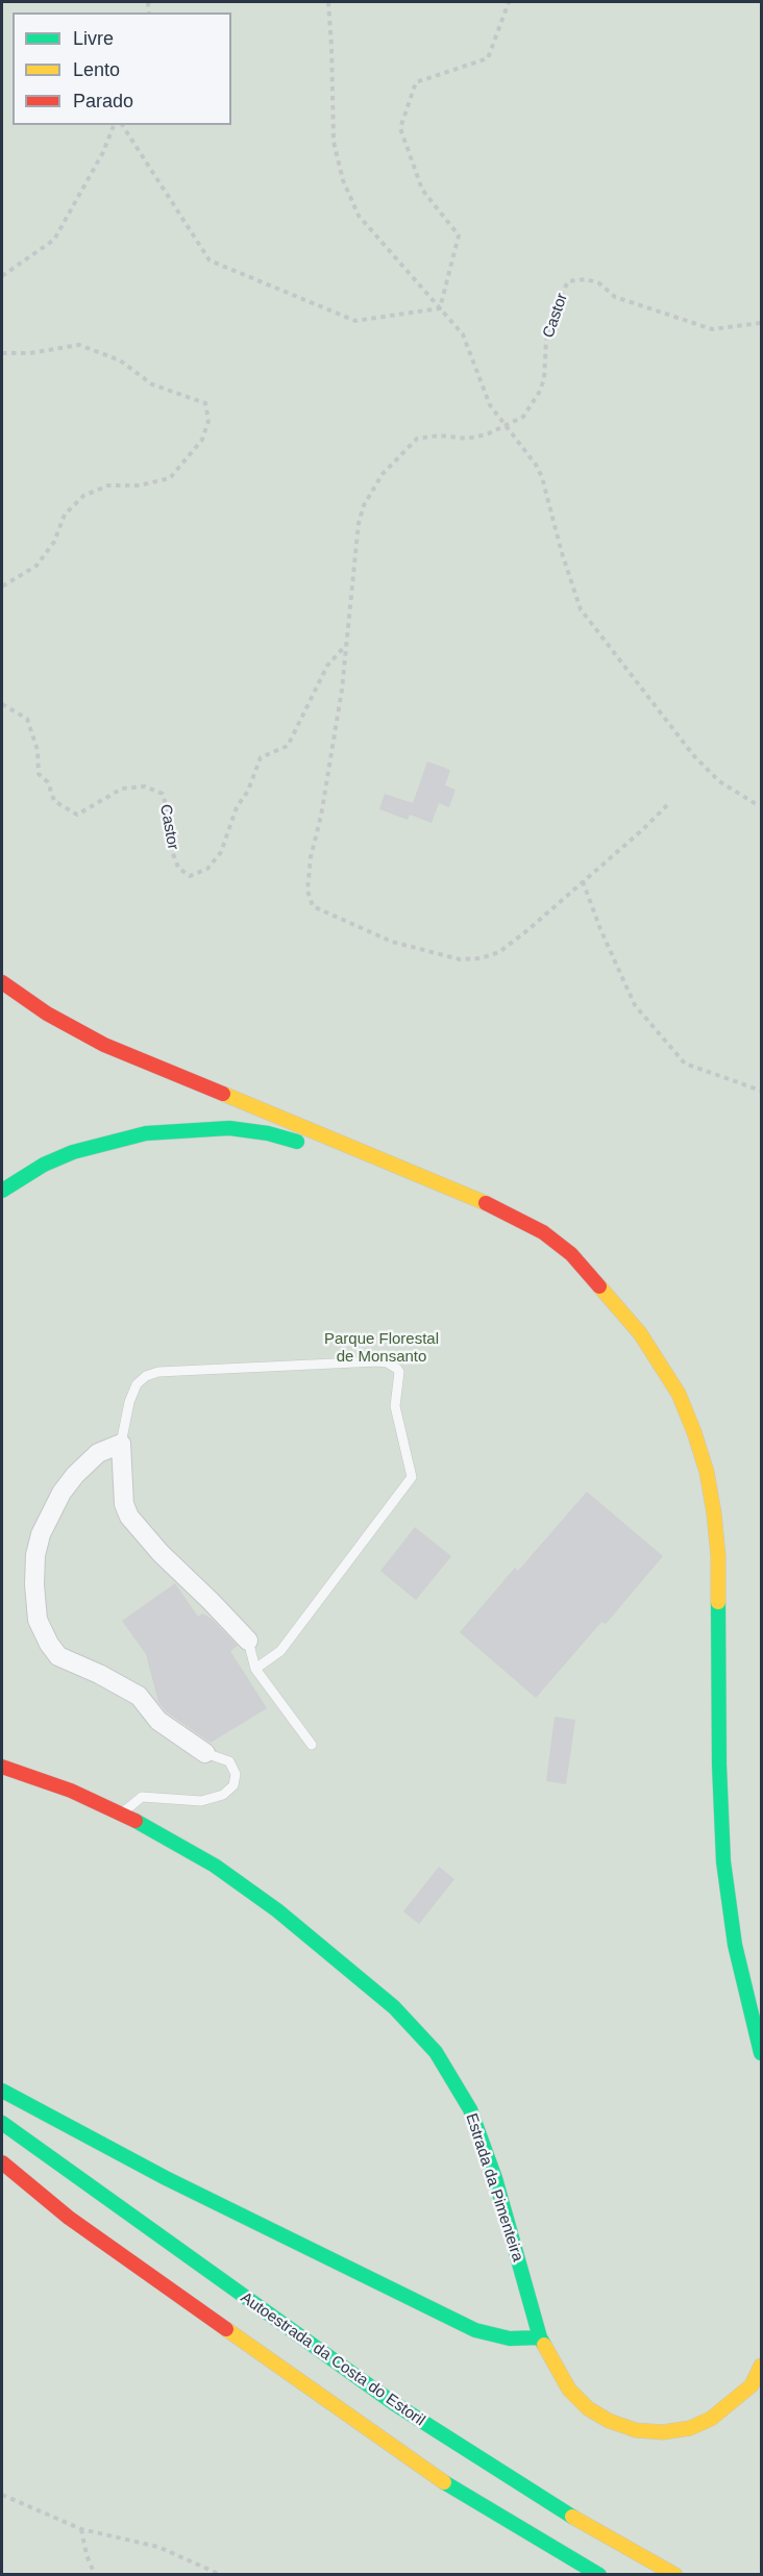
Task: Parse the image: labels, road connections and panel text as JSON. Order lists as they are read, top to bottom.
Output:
{
  "streets": {
    "main road": ["Estrada da Pimenteira", "Autoestrada da Costa do Estoril"],
    "path": ["Castor"]
  },
  "parks": ["Parque Florestal de Monsanto"],
  "legend": ["Livre", "Lento", "Parado"]
}
